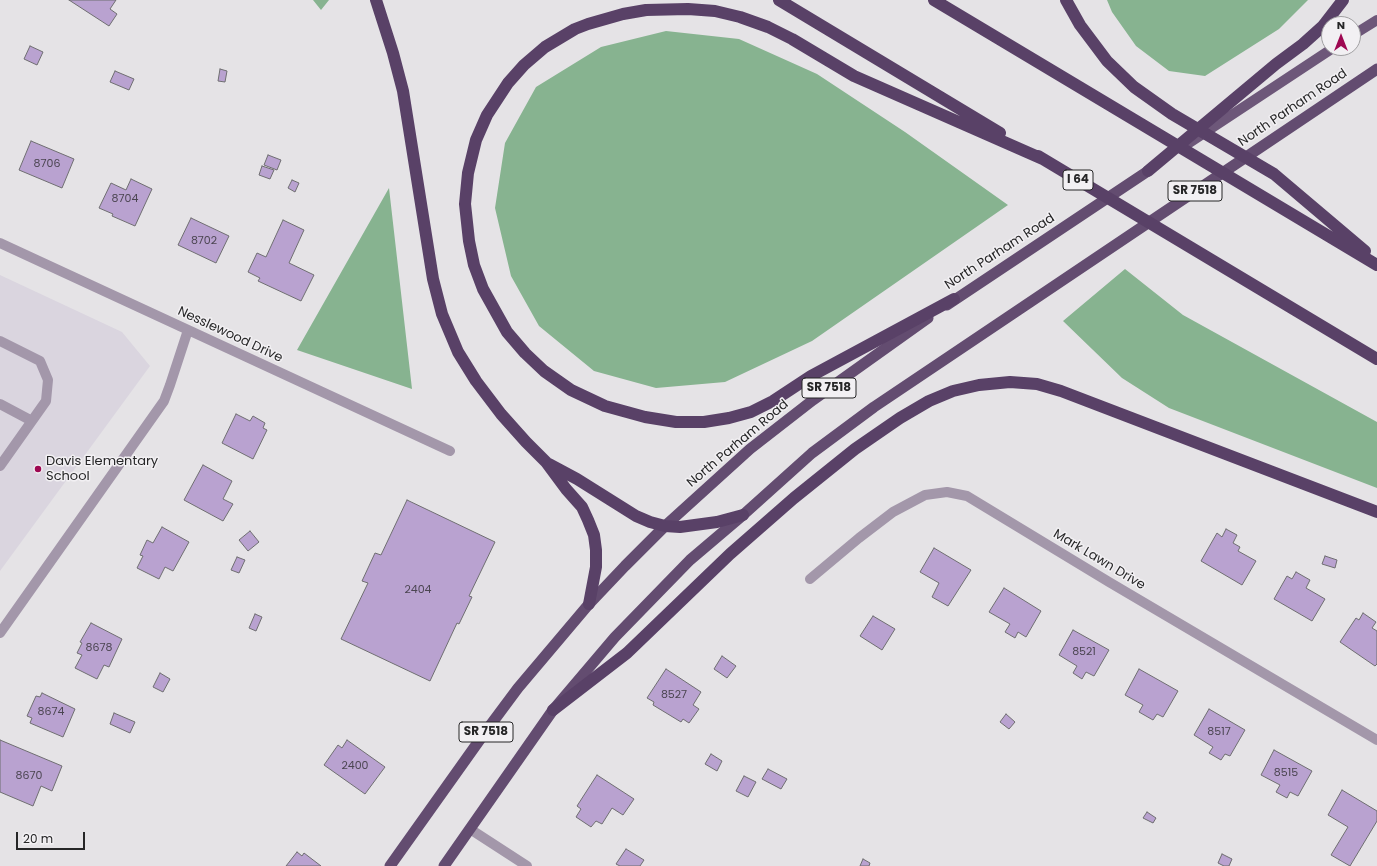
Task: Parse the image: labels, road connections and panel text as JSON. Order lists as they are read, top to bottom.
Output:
{
  "streets": {
    "highway": ["North Parham Road", "I 64", "SR 7518"],
    "street": ["Nesslewood Drive", "Mark Lawn Drive"]
  },
  "places": ["Davis Elementary School"],
  "house_numbers": [
    "8706",
    "8704",
    "8702",
    "2404",
    "8678",
    "8521",
    "8527",
    "8674",
    "8517",
    "2400",
    "8515",
    "8670"
  ],
  "scale_bar": "20 m",
  "north": "top"
}
